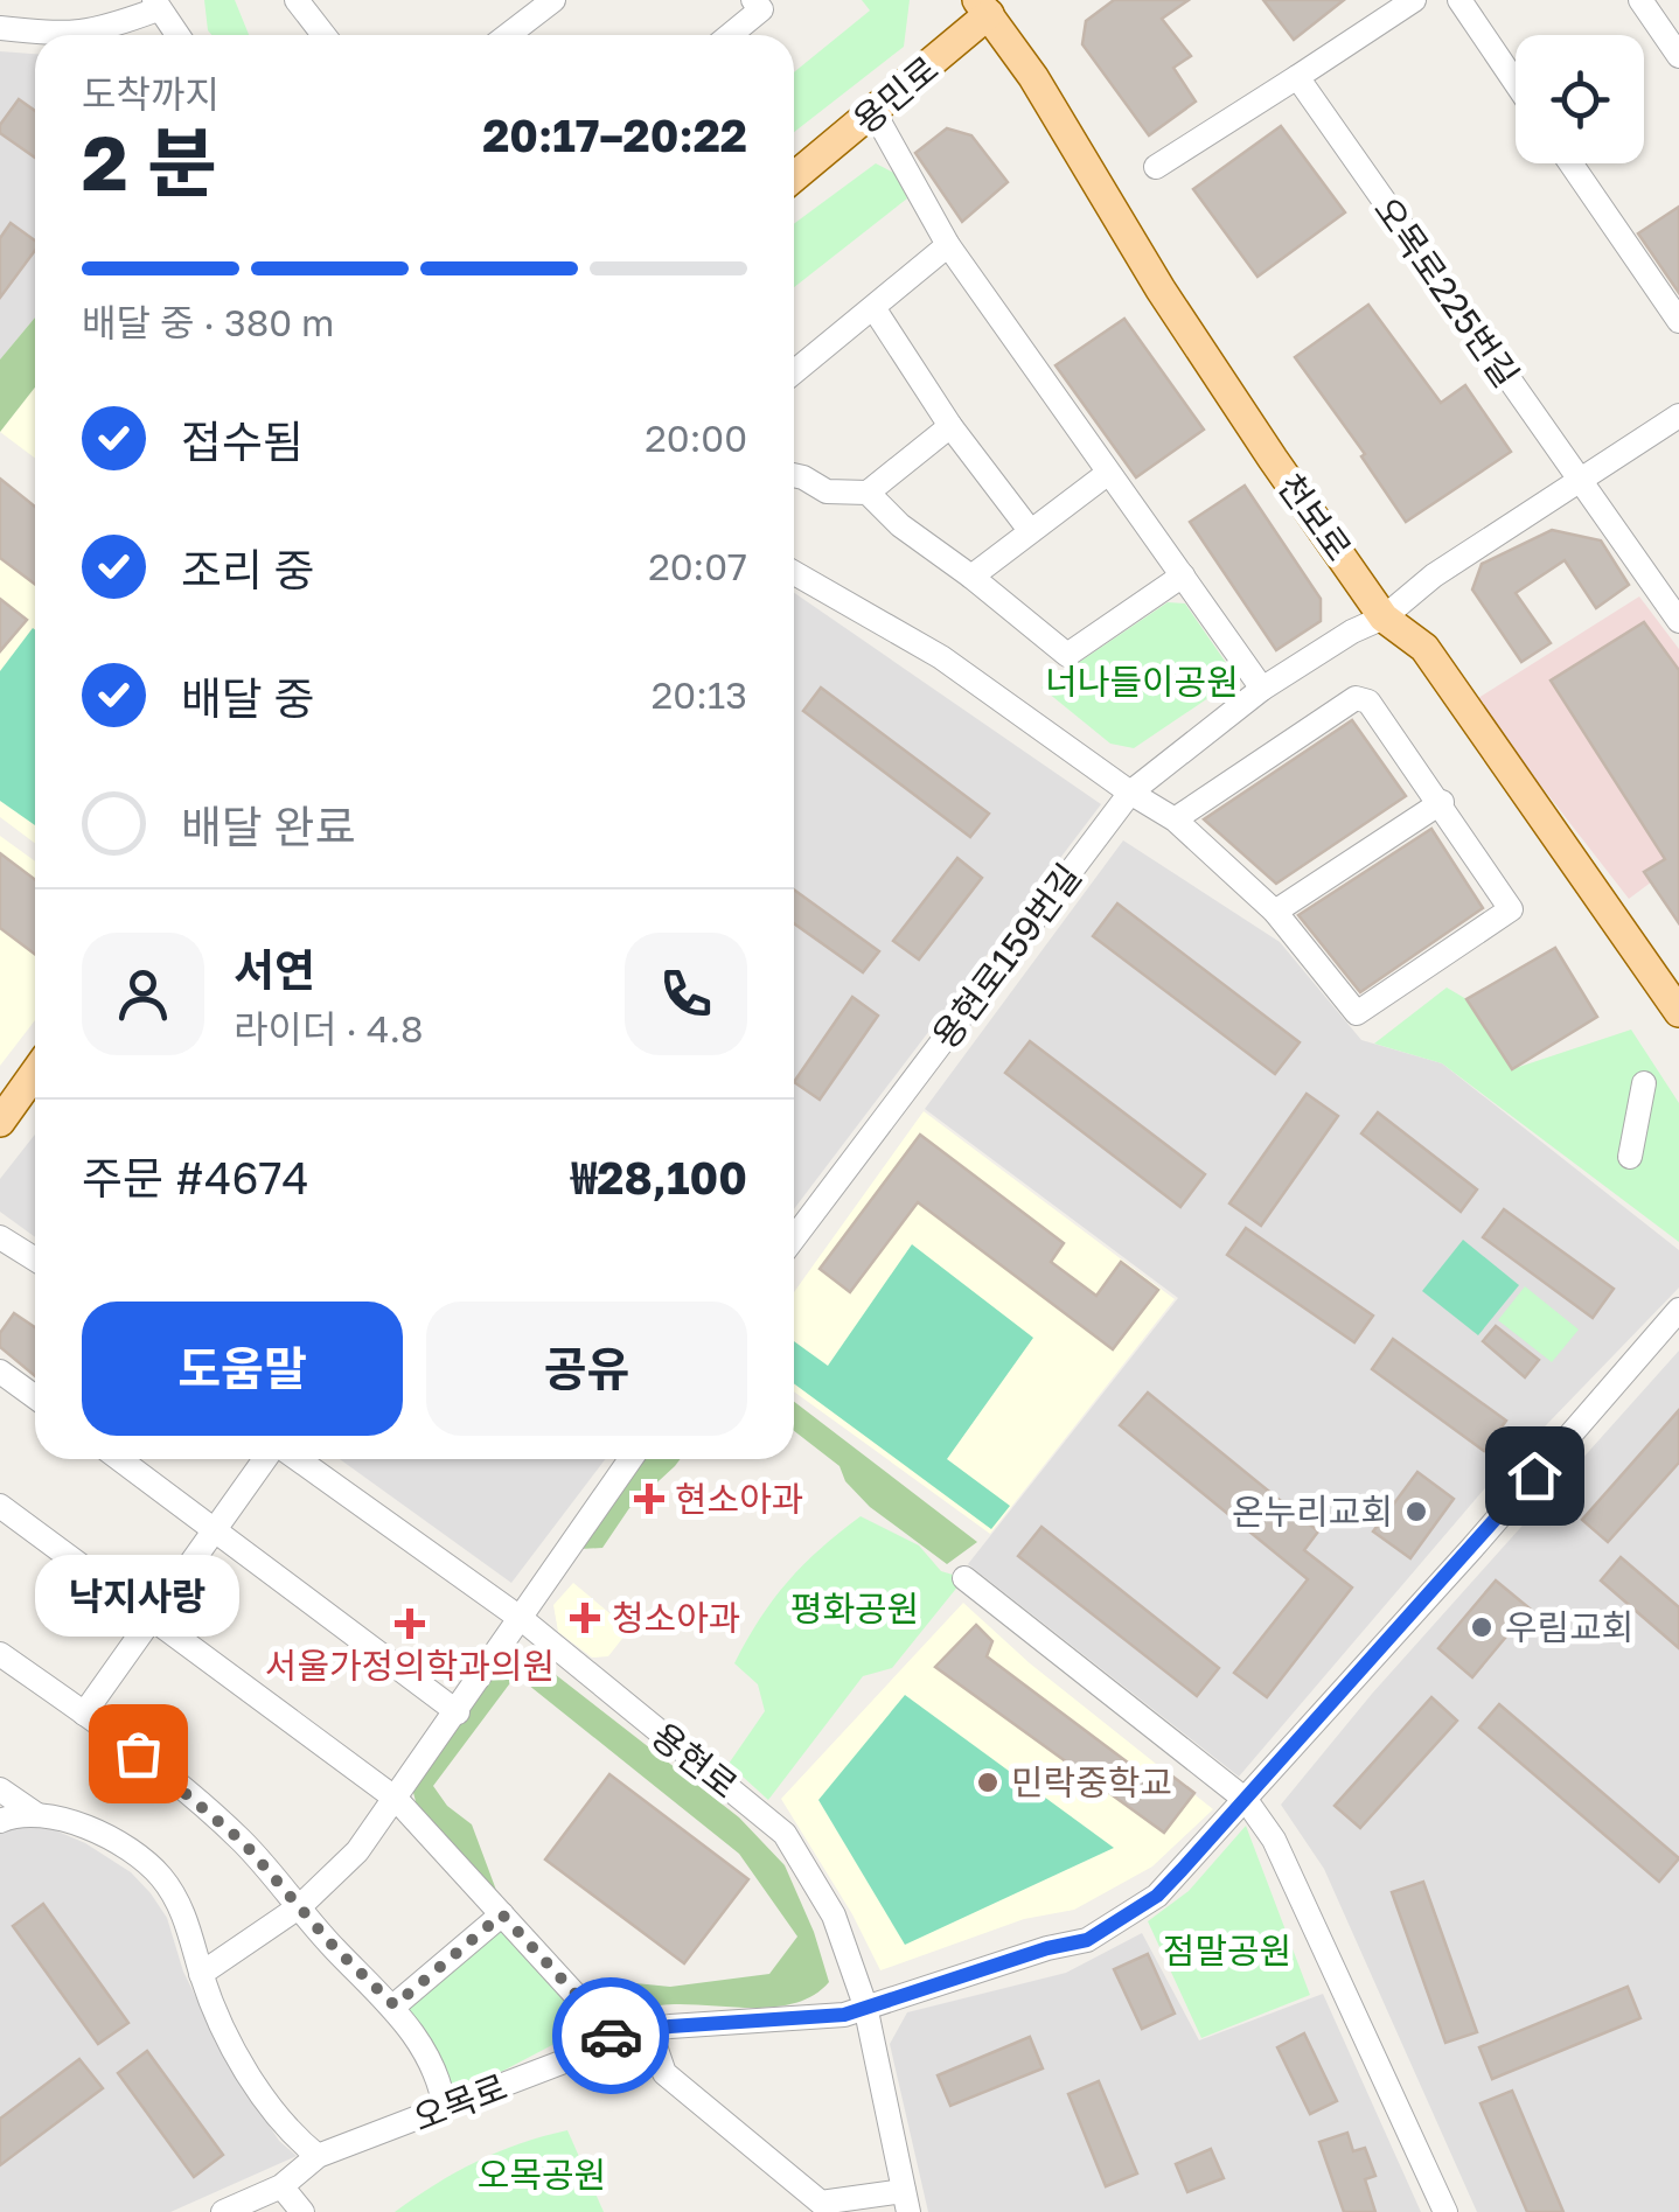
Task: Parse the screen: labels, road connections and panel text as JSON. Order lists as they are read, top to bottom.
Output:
{
  "streets": {
    "main road": ["용민로", "천보로"],
    "street": [
      "오목로225번길",
      "용현로159번길",
      "용현로",
      "오목로"
    ]
  },
  "crossings": [
    ["용민로", "천보로"],
    ["오목로225번길", "용현로159번길"],
    ["천보로", "용현로159번길"],
    ["용현로", "오목로"]
  ],
  "parks": [
    "너나들이공원",
    "평화공원",
    "점말공원",
    "오목공원"
  ],
  "places": {
    "health": ["현소아과", "청소아과", "서울가정의학과의원"],
    "other": [
      "온누리교회",
      "우림교회",
      "낙지사랑",
      "민락중학교"
    ]
  },
  "page": {
    "heading": ["2 분", "도착까지", "20:17–20:22"],
    "panel": [
      "서연",
      "라이더 · 4.8",
      "주문 #4674",
      "₩28,100"
    ],
    "bar": "배달 중 · 380 m",
    "list": [
      ["접수됨", "20:00"],
      ["조리 중", "20:07"],
      ["배달 중", "20:13"],
      "배달 완료"
    ],
    "buttons": ["도움말", "공유"],
    "bubble": "낙지사랑"
  }
}
